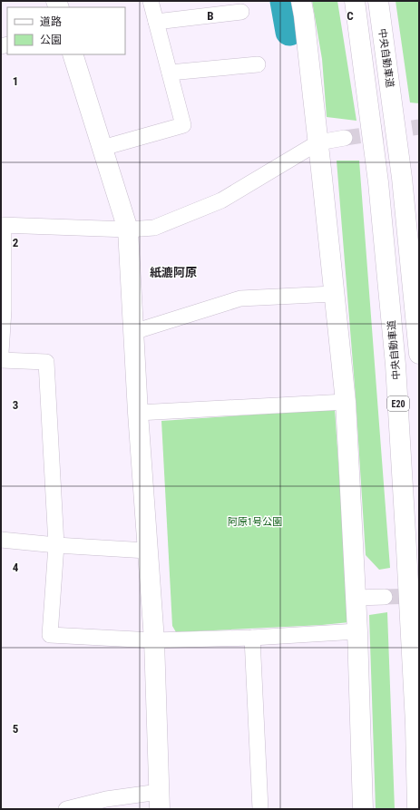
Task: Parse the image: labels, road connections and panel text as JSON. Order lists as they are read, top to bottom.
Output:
{
  "streets": {
    "main road": ["中央自動車道", "E20"]
  },
  "districts": ["紙漉阿原"],
  "parks": ["阿原1号公園"],
  "legend": ["道路", "公園"],
  "grid": {
    "columns": ["B", "C"],
    "rows": [
      "1",
      "2",
      "3",
      "4",
      "5"
    ]
  }
}
